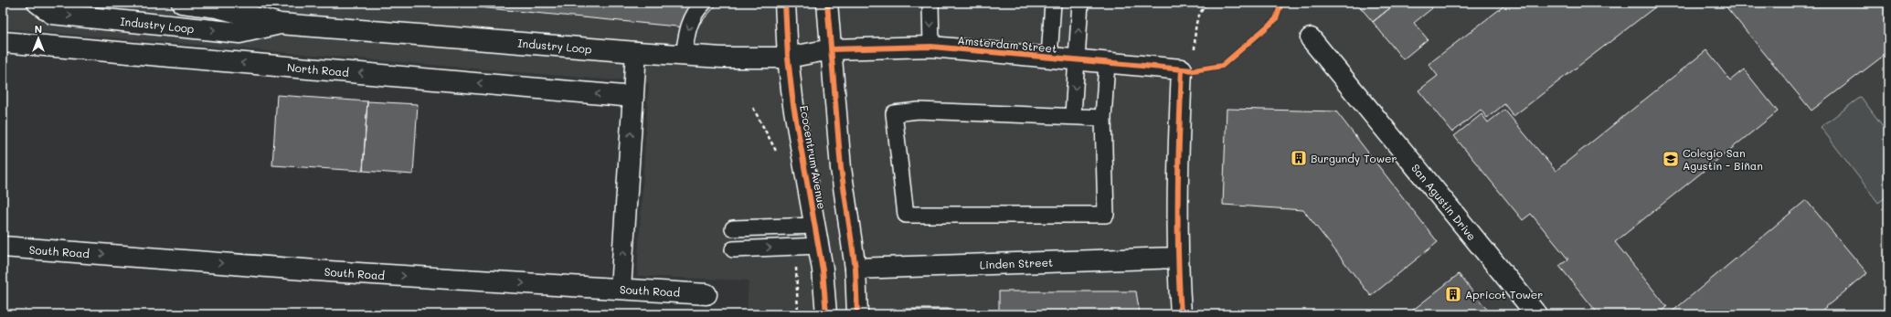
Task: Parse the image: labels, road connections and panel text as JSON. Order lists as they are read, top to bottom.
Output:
{
  "streets": {
    "street": [
      "Industry Loop",
      "Amsterdam Street",
      "North Road",
      "Ecocentrum Avenue",
      "San Agustin Drive",
      "South Road",
      "Linden Street"
    ]
  },
  "crossings": [
    ["Industry Loop", "Amsterdam Street"],
    ["Industry Loop", "Ecocentrum Avenue"]
  ],
  "one_way": ["North Road", "South Road"],
  "places": {
    "building": ["Burgundy Tower", "Apricot Tower"],
    "school or university": ["Colegio San Agustin - Biñan"]
  },
  "north": "top"
}
